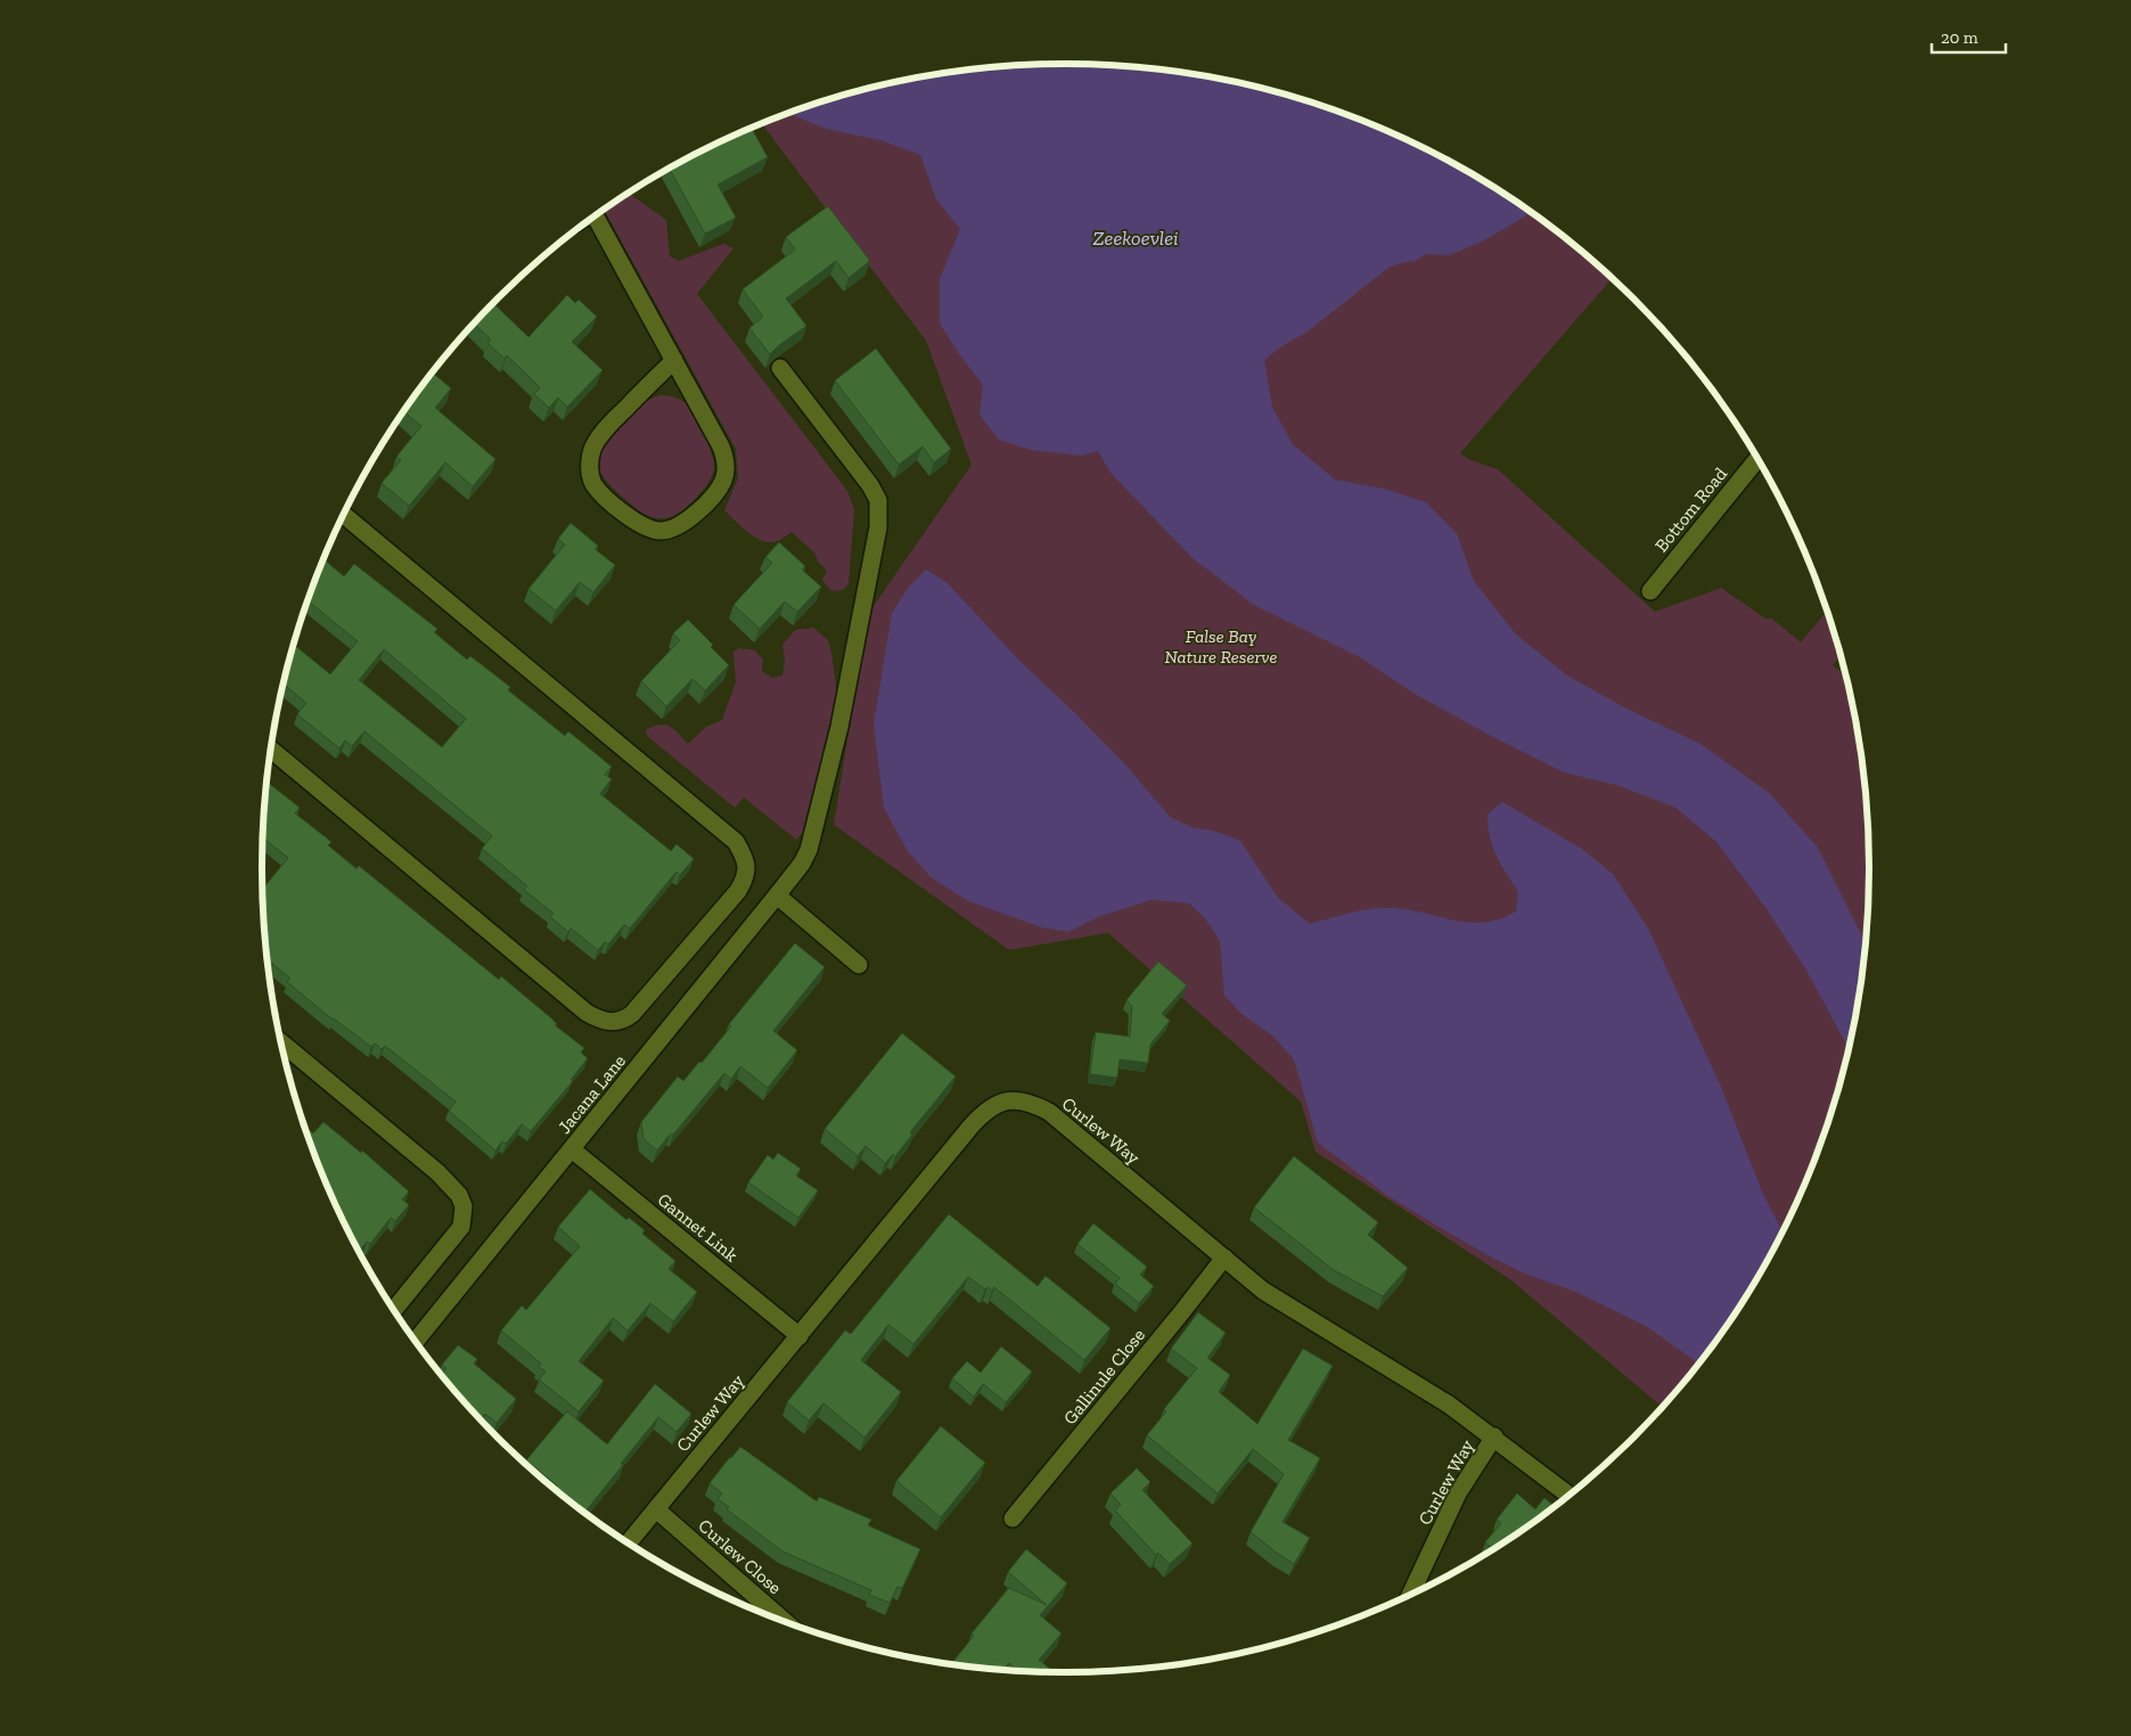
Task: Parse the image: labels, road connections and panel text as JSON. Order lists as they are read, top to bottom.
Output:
{
  "streets": {
    "street": [
      "Bottom Road",
      "Jacana Lane",
      "Curlew Way",
      "Gannet Link",
      "Gallinule Close",
      "Curlew Close"
    ]
  },
  "crossings": [
    ["Jacana Lane", "Gannet Link"],
    ["Curlew Way", "Gannet Link"],
    ["Curlew Way", "Gallinule Close"],
    ["Curlew Way", "Curlew Close"]
  ],
  "water": ["Zeekoevlei"],
  "parks": ["False Bay Nature Reserve"],
  "scale_bar": "20 m"
}
